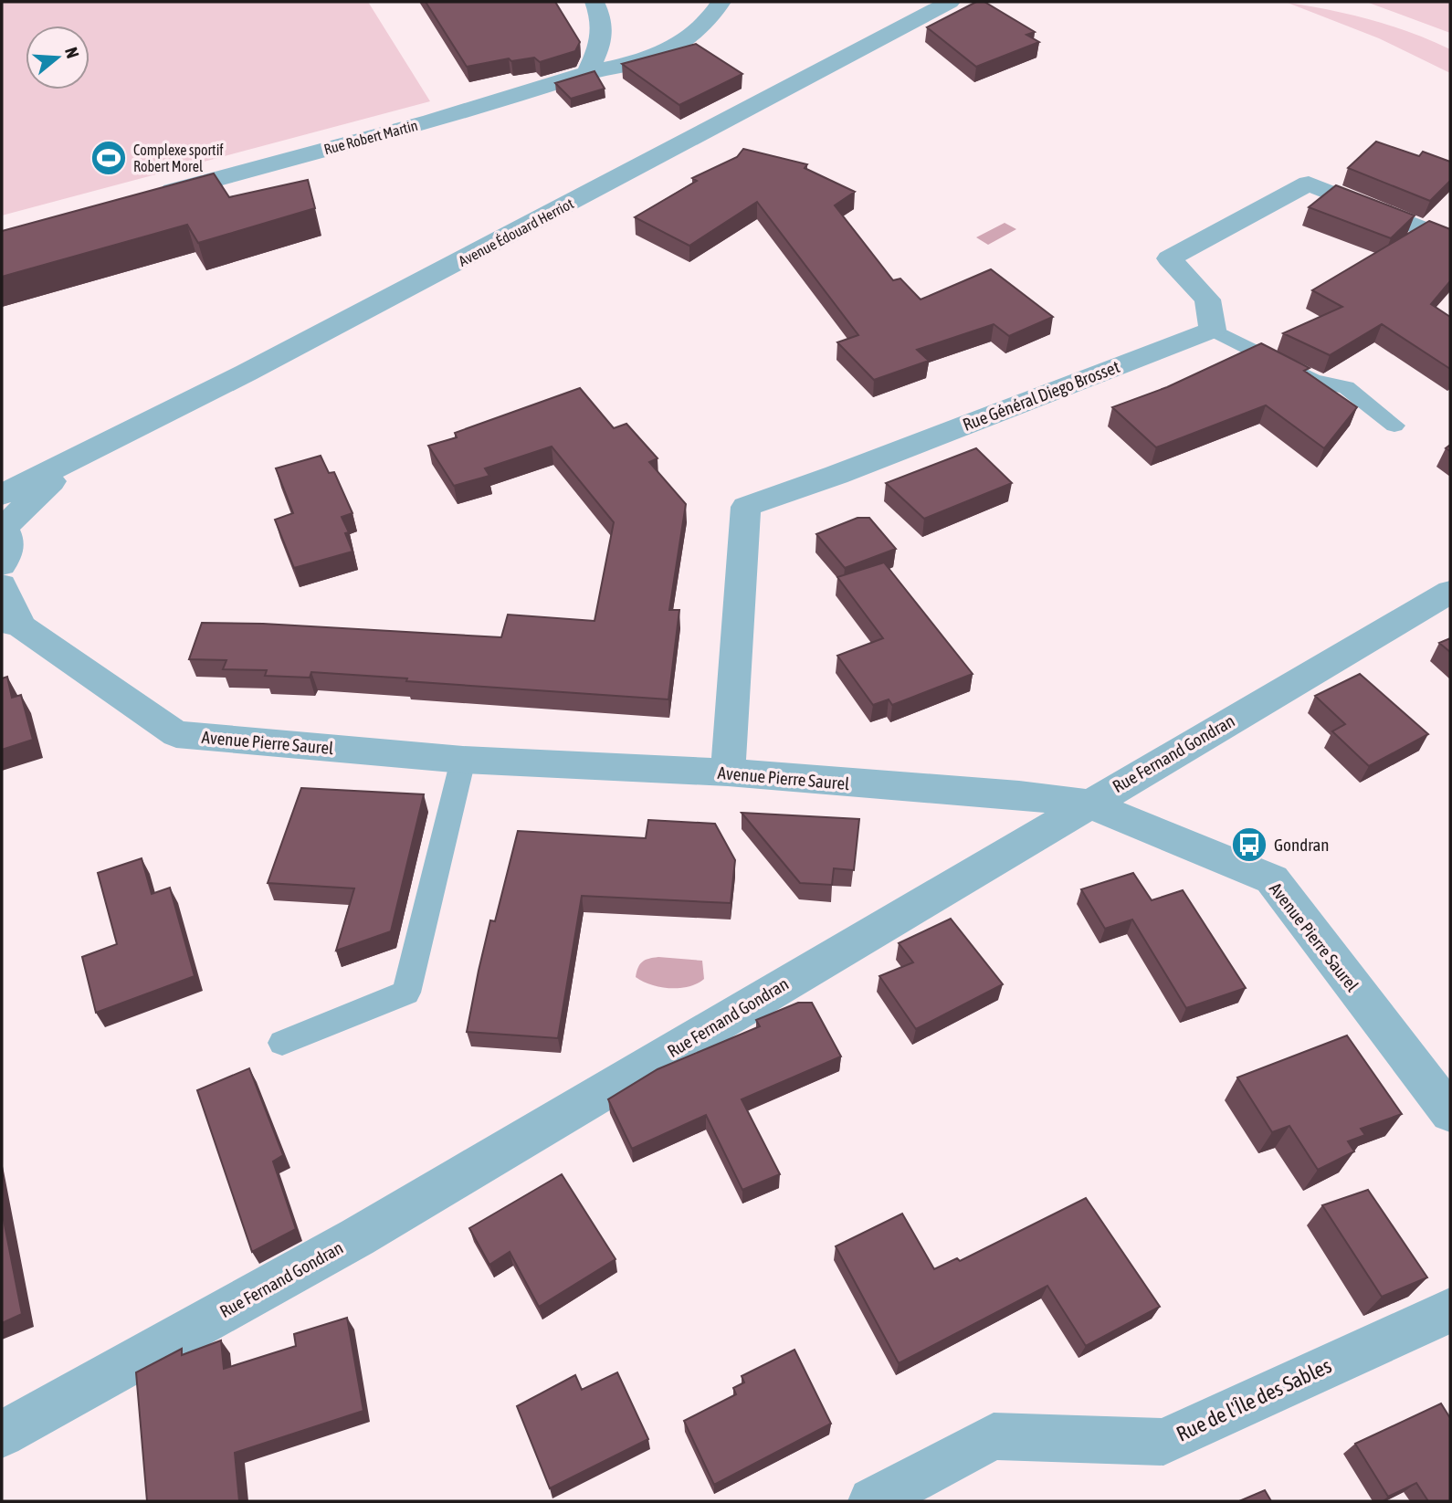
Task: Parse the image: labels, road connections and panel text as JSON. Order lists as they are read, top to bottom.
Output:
{
  "streets": {
    "street": [
      "Rue Robert Martin",
      "Avenue Édouard Herriot",
      "Rue Général Diego Brosset",
      "Avenue Pierre Saurel",
      "Rue Fernand Gondran",
      "Rue de l'Île des Sables"
    ]
  },
  "crossings": [
    ["Rue Général Diego Brosset", "Avenue Pierre Saurel"],
    ["Avenue Pierre Saurel", "Rue Fernand Gondran"]
  ],
  "places": {
    "sports": ["Complexe sportif Robert Morel"],
    "bus stop": ["Gondran"]
  },
  "north": "right"
}
